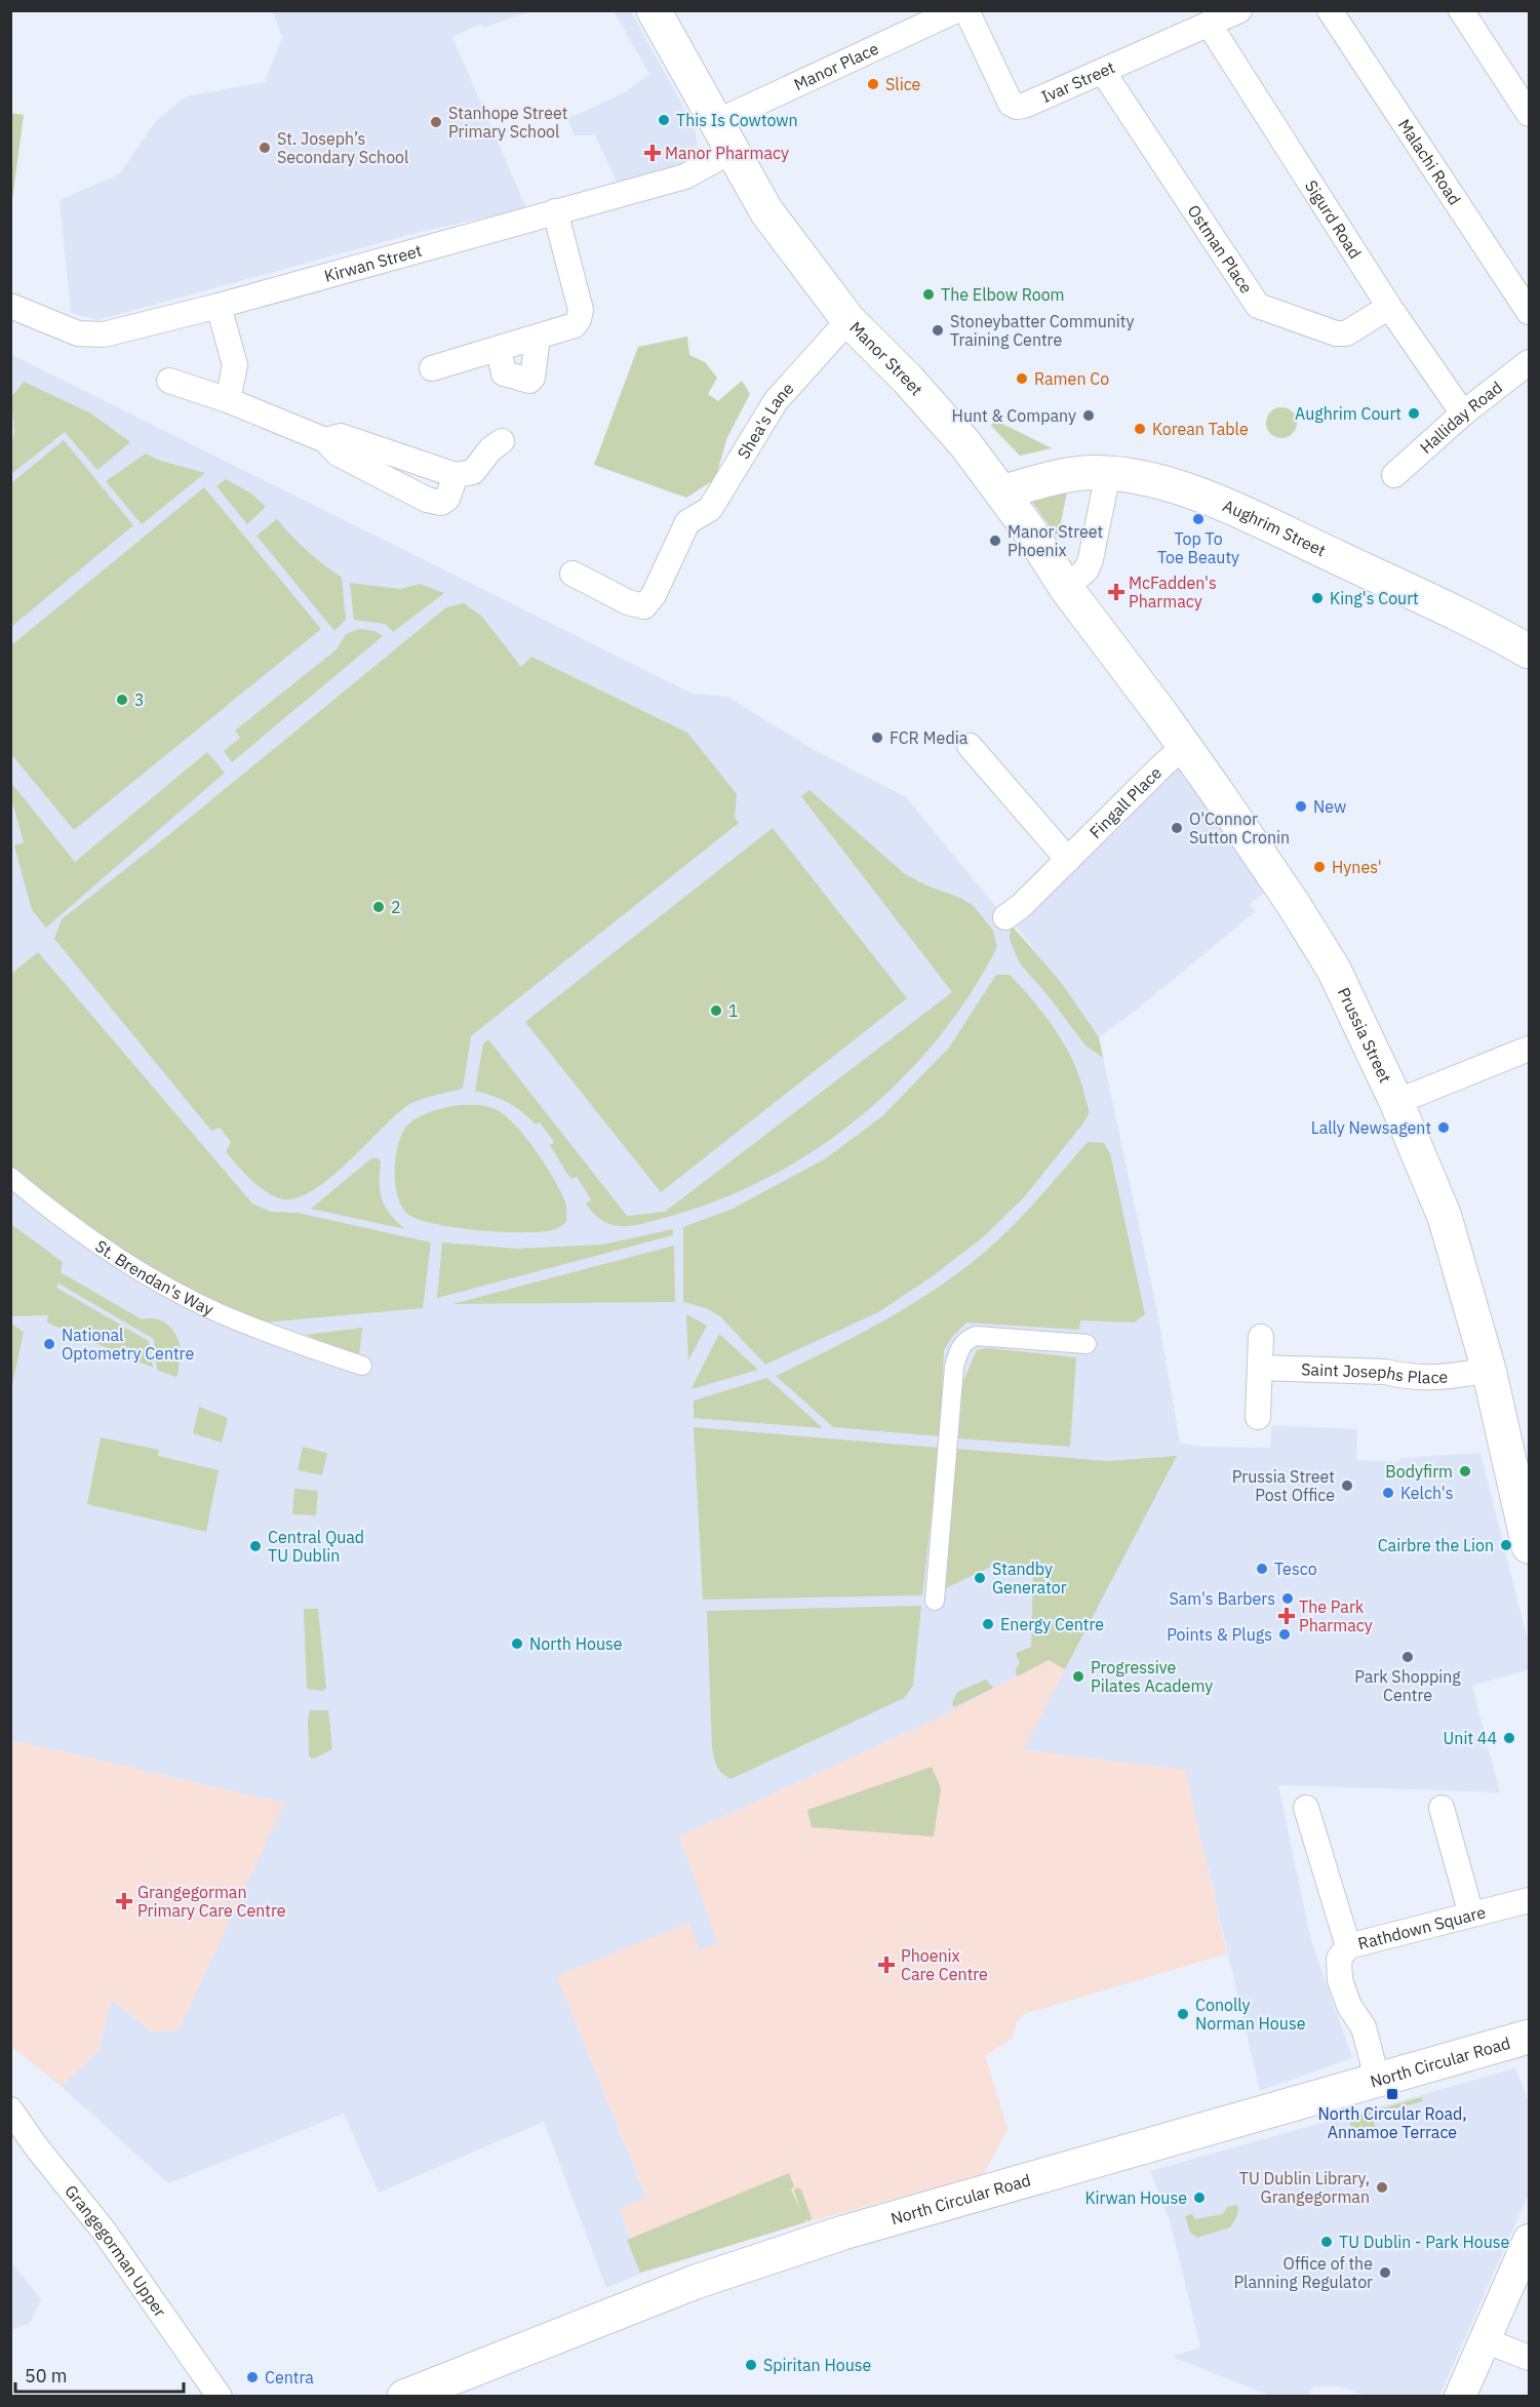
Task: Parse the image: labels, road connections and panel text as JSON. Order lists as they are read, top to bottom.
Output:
{
  "streets": {
    "main road": [
      "Manor Street",
      "Aughrim Street",
      "Prussia Street",
      "North Circular Road"
    ],
    "street": [
      "Manor Place",
      "Ivar Street",
      "Malachi Road",
      "Sigurd Road",
      "Ostman Place",
      "Kirwan Street",
      "Halliday Road",
      "Shea's Lane",
      "Fingall Place",
      "St. Brendan's Way",
      "Saint Josephs Place",
      "Rathdown Square",
      "Grangegorman Upper"
    ]
  },
  "crossings": [
    ["Manor Place", "Manor Street"],
    ["Ivar Street", "Sigurd Road"],
    ["Ivar Street", "Ostman Place"],
    ["Sigurd Road", "Ostman Place"],
    ["Sigurd Road", "Halliday Road"],
    ["Kirwan Street", "Manor Street"],
    ["Manor Street", "Shea's Lane"],
    ["Manor Street", "Aughrim Street"],
    ["Manor Street", "Prussia Street"],
    ["Fingall Place", "Prussia Street"],
    ["Prussia Street", "Saint Josephs Place"],
    ["Rathdown Square", "North Circular Road"]
  ],
  "places": {
    "other": [
      "Slice",
      "This Is Cowtown",
      "Stanhope Street Primary School",
      "St. Joseph’s Secondary School",
      "The Elbow Room",
      "Stoneybatter Community Training Centre",
      "Ramen Co",
      "Aughrim Court",
      "Hunt & Company",
      "Korean Table",
      "Top To Toe Beauty",
      "Manor Street Phoenix",
      "King's Court",
      "3",
      "FCR Media",
      "New",
      "O'Connor Sutton Cronin",
      "Hynes'",
      "2",
      "1",
      "Lally Newsagent",
      "National Optometry Centre",
      "Bodyfirm",
      "Prussia Street Post Office",
      "Kelch's",
      "Cairbre the Lion",
      "Central Quad TU Dublin",
      "Tesco",
      "Standby Generator",
      "Sam's Barbers",
      "Energy Centre",
      "Points & Plugs",
      "North House",
      "Park Shopping Centre",
      "Progressive Pilates Academy",
      "Unit 44",
      "Conolly Norman House",
      "TU Dublin Library, Grangegorman",
      "Kirwan House",
      "TU Dublin - Park House",
      "Office of the Planning Regulator",
      "Spiritan House",
      "Centra"
    ],
    "health": [
      "Manor Pharmacy",
      "McFadden's Pharmacy",
      "The Park Pharmacy",
      "Grangegorman Primary Care Centre",
      "Phoenix Care Centre"
    ],
    "transit": ["North Circular Road, Annamoe Terrace"]
  },
  "scale_bar": "50 m"
}
